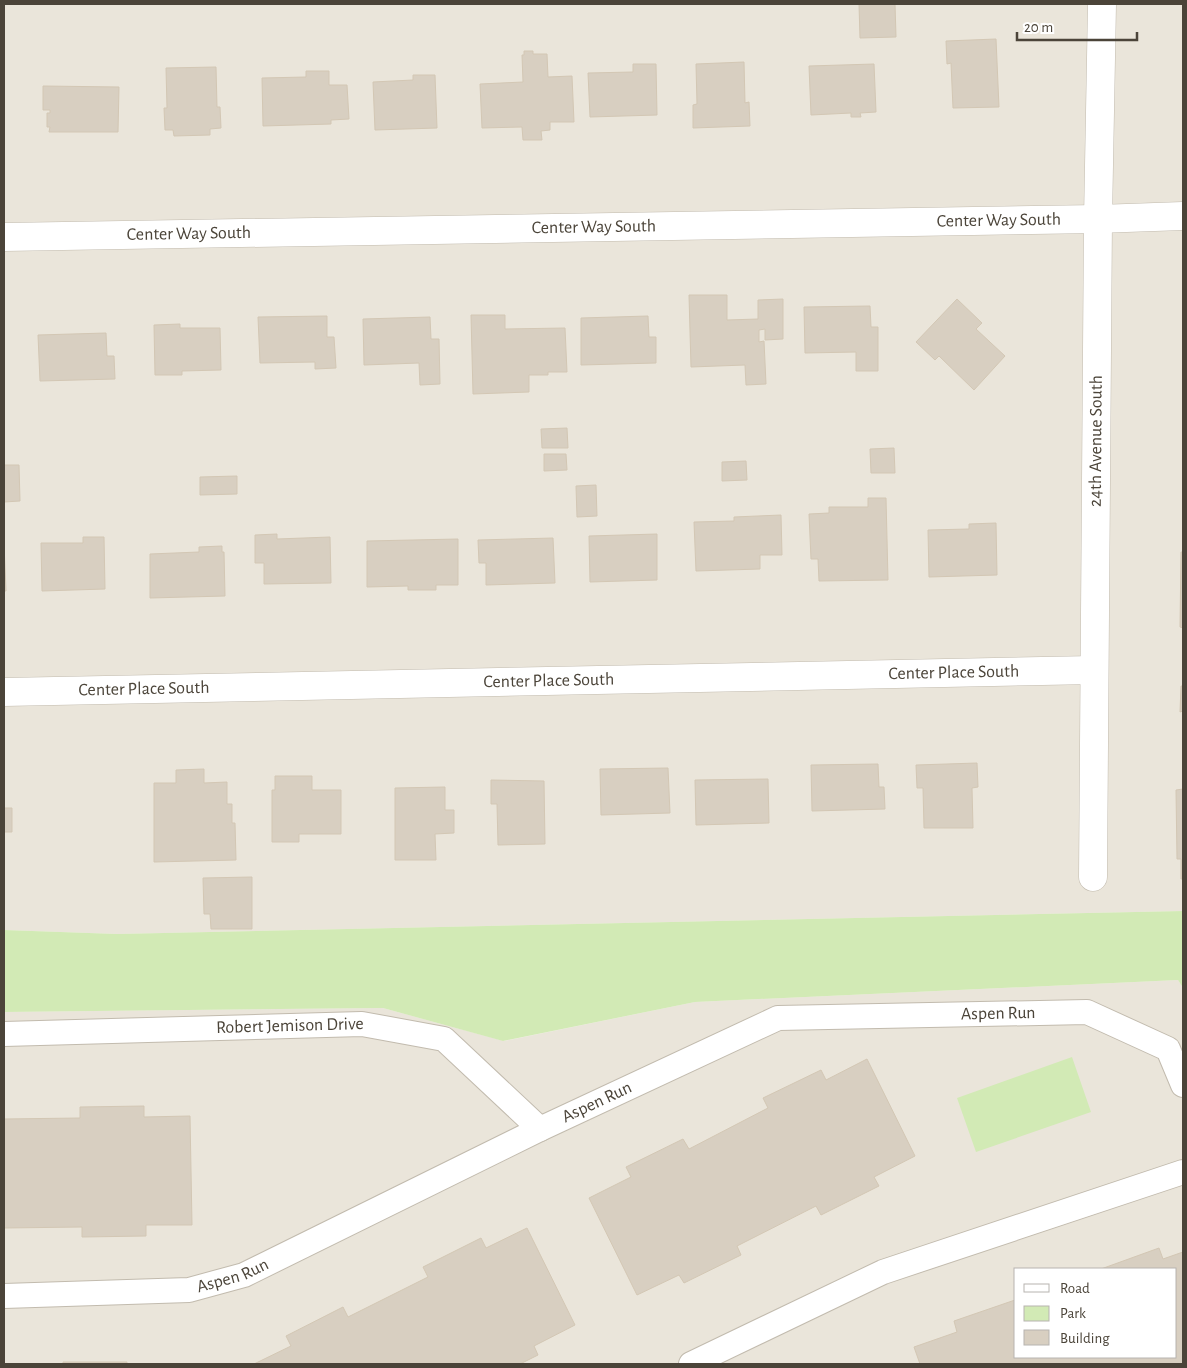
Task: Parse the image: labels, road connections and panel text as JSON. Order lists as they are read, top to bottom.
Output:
{
  "streets": {
    "street": ["Center Way South", "24th Avenue South", "Center Place South"],
    "lane": ["Aspen Run", "Robert Jemison Drive"]
  },
  "crossings": [
    ["Center Way South", "24th Avenue South"],
    ["24th Avenue South", "Center Place South"],
    ["Aspen Run", "Robert Jemison Drive"]
  ],
  "legend": ["Road", "Park", "Building"],
  "scale_bar": "20 m"
}
